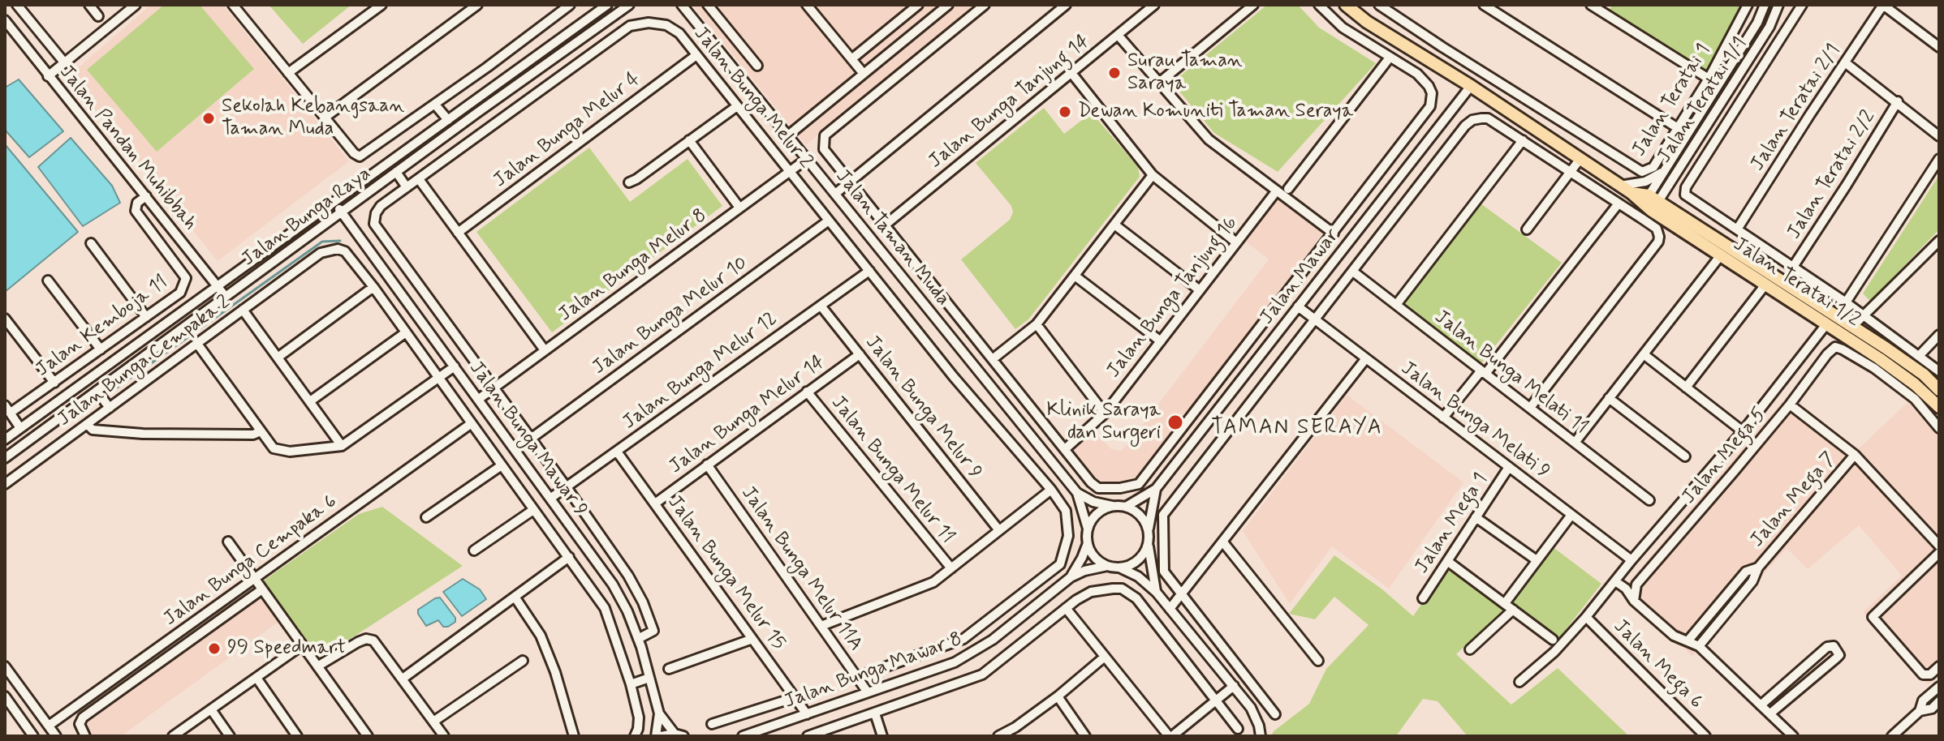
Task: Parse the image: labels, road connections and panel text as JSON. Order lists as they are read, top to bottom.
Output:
{
  "streets": {
    "main road": ["Jalan Teratai 1/2"],
    "street": [
      "Jalan Bunga Melur 2",
      "Jalan Teratai 1",
      "Jalan Teratai 1/1",
      "Jalan Bunga Tanjung 14",
      "Jalan Teratai 2/1",
      "Jalan Bunga Melur 4",
      "Jalan Pandan Muhibbah",
      "Jalan Teratai 2/2",
      "Jalan Bunga Raya",
      "Jalan Taman Muda",
      "Jalan Bunga Melur 8",
      "Jalan Mawar",
      "Jalan Bunga Tanjung 16",
      "Jalan Bunga Melur 10",
      "Jalan Kemboja 11",
      "Jalan Bunga Cempaka 2",
      "Jalan Bunga Melur 12",
      "Jalan Bunga Melati 11",
      "Jalan Bunga Melur 9",
      "Jalan Bunga Melur 14",
      "Jalan Bunga Melati 9",
      "Jalan Bunga Mawar 9",
      "Jalan Mega 5",
      "Jalan Bunga Melur 11",
      "Jalan Mega 7",
      "Jalan Mega 1",
      "Jalan Bunga Cempaka 6",
      "Jalan Bunga Melur 11A",
      "Jalan Bunga Melur 15",
      "Jalan Mega 6",
      "Jalan Bunga Mawar 8"
    ]
  },
  "crossings": [
    ["Jalan Bunga Melur 2", "Jalan Bunga Melur 4"],
    ["Jalan Bunga Melur 2", "Jalan Bunga Melur 8"],
    ["Jalan Bunga Melur 2", "Jalan Bunga Melur 10"],
    ["Jalan Bunga Melur 2", "Jalan Bunga Melur 12"],
    ["Jalan Bunga Melur 2", "Jalan Bunga Melur 11A"],
    ["Jalan Teratai 1/1", "Jalan Teratai 1/2"],
    ["Jalan Teratai 2/1", "Jalan Teratai 1/2"],
    ["Jalan Pandan Muhibbah", "Jalan Bunga Raya"],
    ["Jalan Pandan Muhibbah", "Jalan Kemboja 11"],
    ["Jalan Teratai 2/2", "Jalan Teratai 1/2"],
    ["Jalan Bunga Raya", "Jalan Bunga Mawar 9"],
    ["Jalan Taman Muda", "Jalan Bunga Melur 8"],
    ["Jalan Taman Muda", "Jalan Mawar"],
    ["Jalan Taman Muda", "Jalan Bunga Mawar 8"],
    ["Jalan Bunga Melur 8", "Jalan Bunga Mawar 9"],
    ["Jalan Mawar", "Jalan Teratai 1/2"],
    ["Jalan Mawar", "Jalan Bunga Melati 9"],
    ["Jalan Mawar", "Jalan Bunga Mawar 8"],
    ["Jalan Teratai 1/2", "Jalan Mega 5"],
    ["Jalan Bunga Melur 12", "Jalan Bunga Melur 9"],
    ["Jalan Bunga Melur 12", "Jalan Bunga Mawar 9"],
    ["Jalan Bunga Melur 12", "Jalan Bunga Melur 15"],
    ["Jalan Bunga Melur 9", "Jalan Bunga Melur 14"],
    ["Jalan Bunga Melur 14", "Jalan Bunga Melur 11"],
    ["Jalan Bunga Melur 14", "Jalan Bunga Melur 11A"],
    ["Jalan Bunga Melur 14", "Jalan Bunga Melur 15"],
    ["Jalan Bunga Melati 9", "Jalan Mega 1"],
    ["Jalan Bunga Melur 11A", "Jalan Bunga Mawar 8"],
    ["Jalan Bunga Melur 15", "Jalan Bunga Mawar 8"]
  ],
  "districts": ["TAMAN SERAYA"],
  "places": [
    "Surau Taman Saraya",
    "Dewan Komuniti Taman Seraya",
    "Sekolah Kebangsaan Taman Muda",
    "Klinik Saraya dan Surgeri",
    "99 Speedmart"
  ]
}
